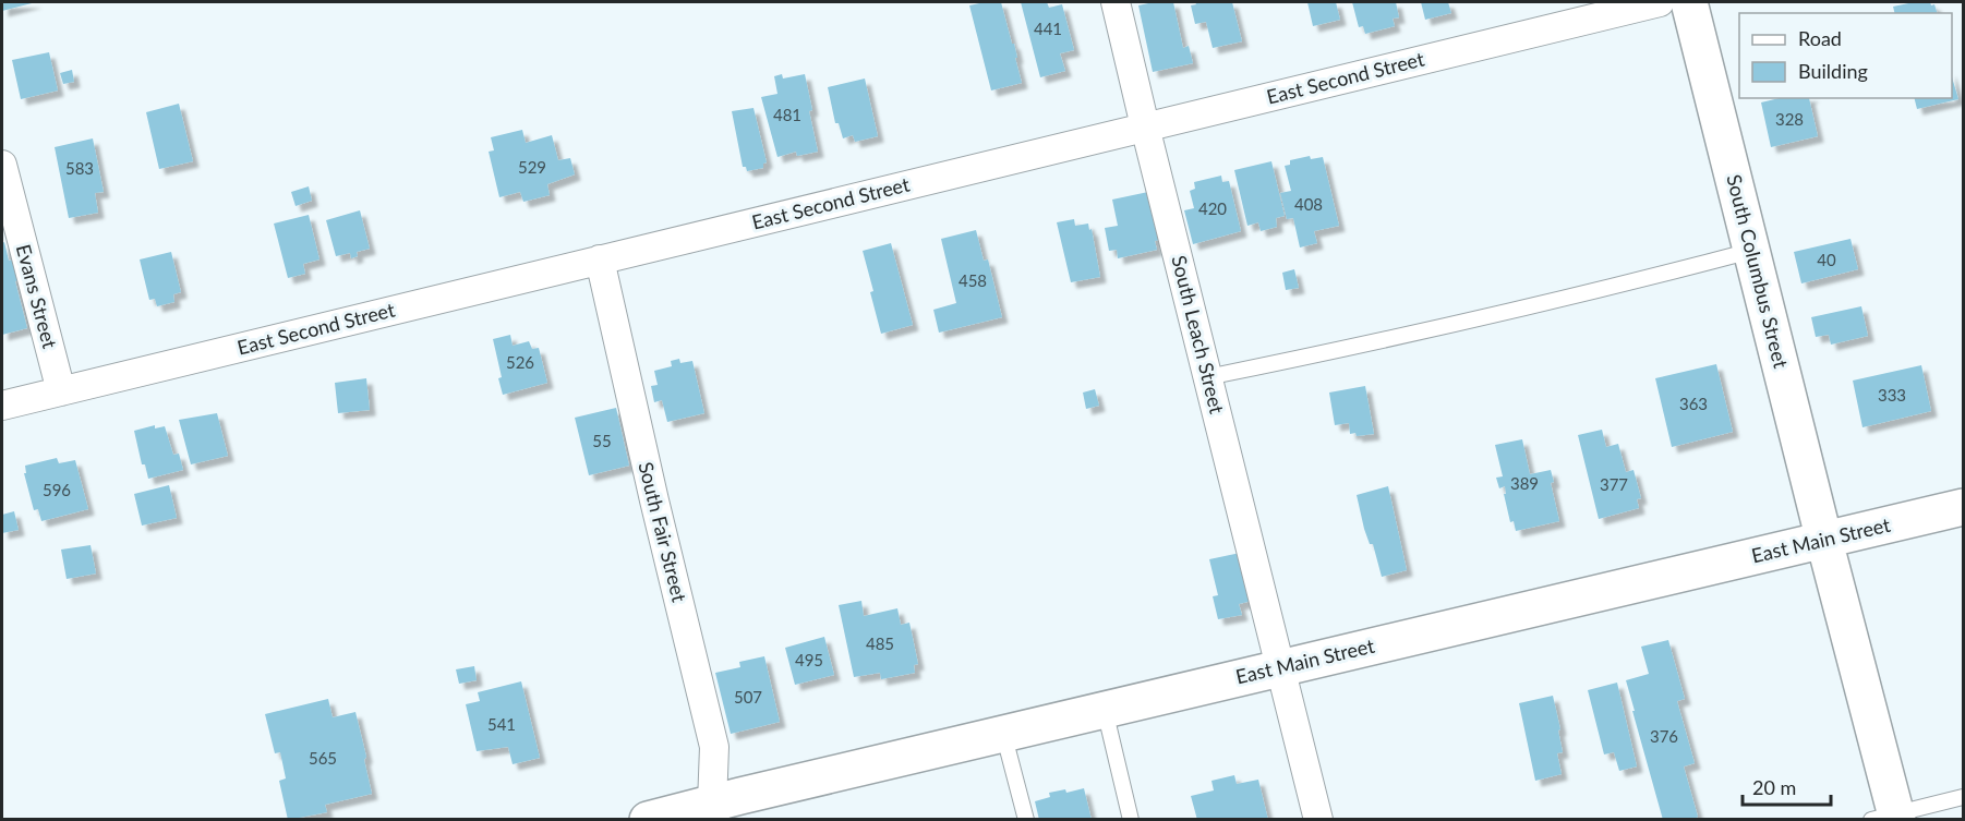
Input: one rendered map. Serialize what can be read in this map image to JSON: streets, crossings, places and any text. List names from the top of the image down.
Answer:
{
  "streets": {
    "main road": ["South Columbus Street", "East Main Street"],
    "street": [
      "East Second Street",
      "Evans Street",
      "South Leach Street",
      "South Fair Street"
    ]
  },
  "crossings": [
    ["East Second Street", "Evans Street"],
    ["East Second Street", "South Leach Street"],
    ["East Second Street", "South Fair Street"],
    ["South Columbus Street", "East Main Street"],
    ["South Leach Street", "East Main Street"],
    ["South Fair Street", "East Main Street"]
  ],
  "house_numbers": [
    "441",
    "481",
    "328",
    "529",
    "583",
    "408",
    "420",
    "40",
    "458",
    "526",
    "333",
    "363",
    "55",
    "389",
    "377",
    "596",
    "485",
    "495",
    "507",
    "541",
    "376",
    "565"
  ],
  "legend": ["Road", "Building"],
  "scale_bar": "20 m"
}
